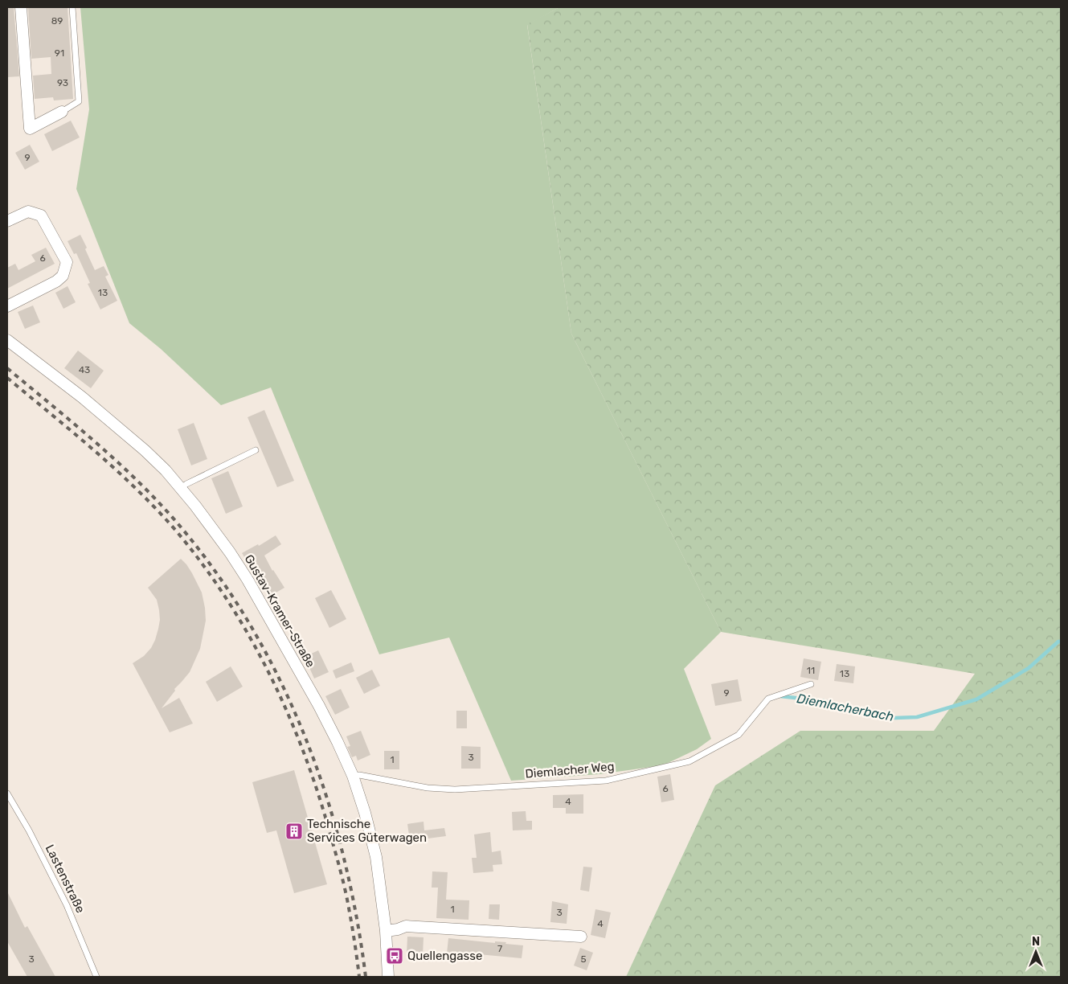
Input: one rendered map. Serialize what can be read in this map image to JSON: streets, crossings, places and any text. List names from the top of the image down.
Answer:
{
  "streets": {
    "street": ["Gustav-Kramer-Straße"],
    "lane": ["Diemlacher Weg", "Lastenstraße"]
  },
  "crossings": [
    ["Gustav-Kramer-Straße", "Diemlacher Weg"]
  ],
  "water": ["Diemlacherbach"],
  "places": {
    "building": ["Technische Services Güterwagen"],
    "bus stop": ["Quellengasse"]
  },
  "house_numbers": [
    "89",
    "91",
    "93",
    "9",
    "6",
    "13",
    "43",
    "11",
    "13",
    "9",
    "3",
    "1",
    "6",
    "4",
    "1",
    "3",
    "4",
    "7",
    "3",
    "5"
  ],
  "north": "top"
}
